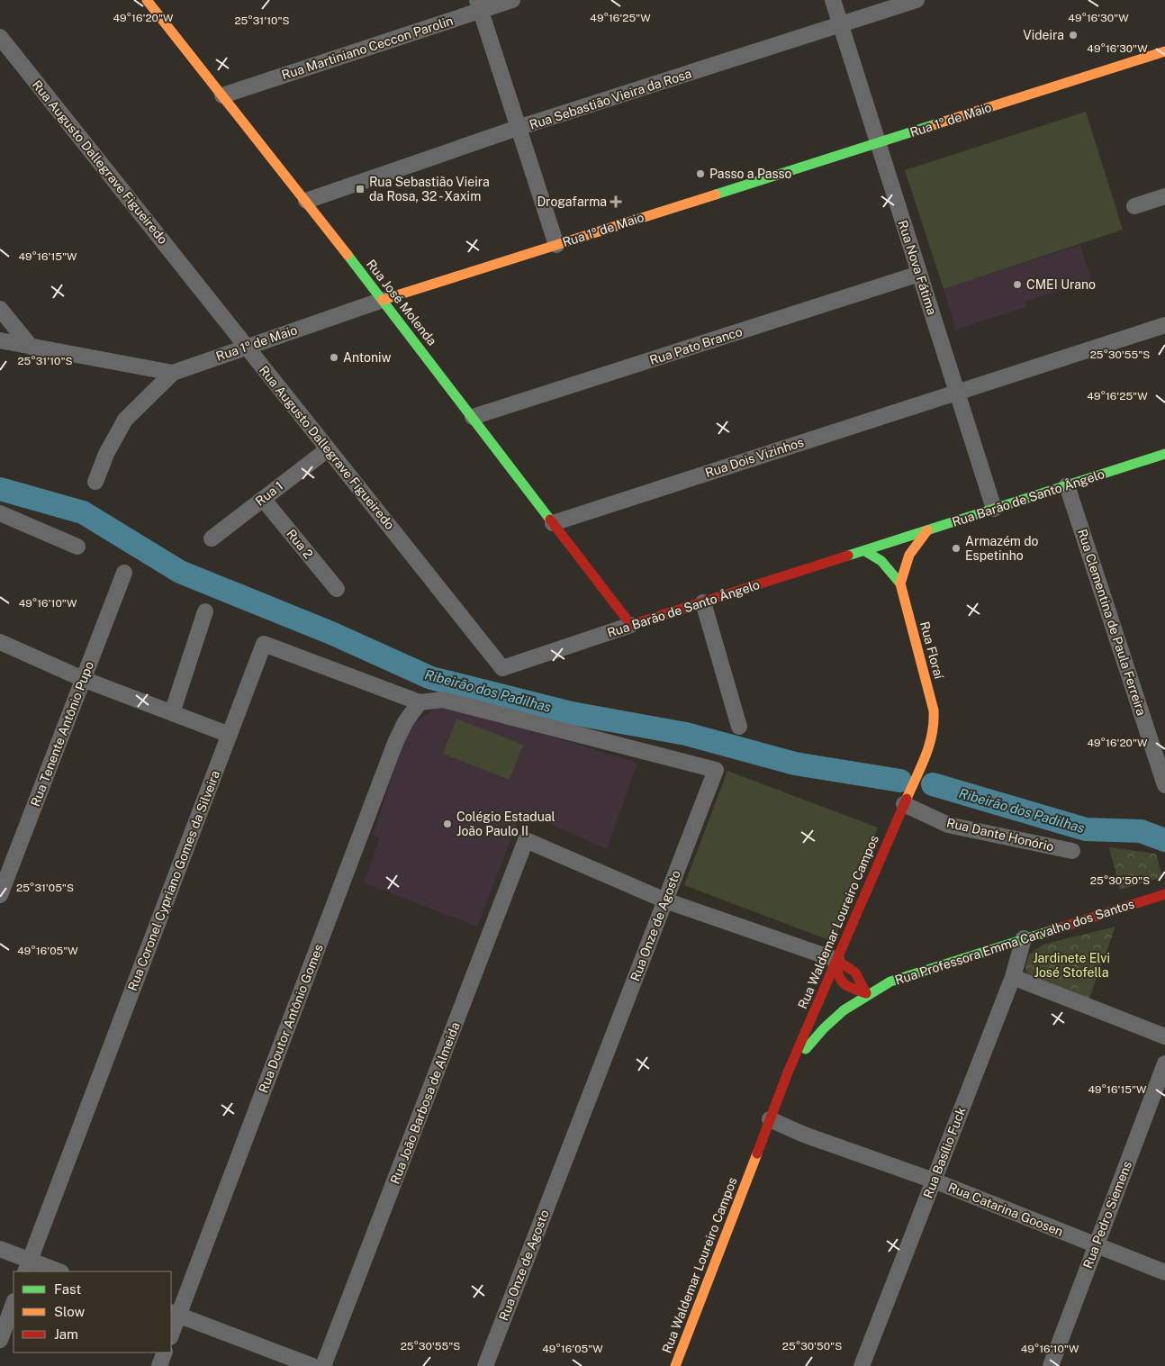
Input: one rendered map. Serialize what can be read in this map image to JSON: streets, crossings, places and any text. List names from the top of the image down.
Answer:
{
  "streets": {
    "street": [
      "Rua Martiniano Ceccon Parolin",
      "Rua Sebastião Vieira da Rosa",
      "Rua 1º de Maio",
      "Rua Augusto Dallegrave Figueiredo",
      "Rua Nova Fátima",
      "Rua José Molenda",
      "Rua Pato Branco",
      "Rua Dois Vizinhos",
      "Rua 1",
      "Rua Barão de Santo Ângelo",
      "Rua 2",
      "Rua Clementina de Paula Ferreira",
      "Rua Floraí",
      "Rua Tenente Antônio Pupo",
      "Rua Dante Honório",
      "Rua Coronel Cypriano Gomes da Silveira",
      "Rua Waldemar Loureiro Campos",
      "Rua Onze de Agosto",
      "Rua Professora Emma Carvalho dos Santos",
      "Rua Doutor Antônio Gomes",
      "Rua João Barbosa de Almeida",
      "Rua Basílio Fuck",
      "Rua Catarina Goosen",
      "Rua Pedro Siemens"
    ]
  },
  "crossings": [
    ["Rua Martiniano Ceccon Parolin", "Rua José Molenda"],
    ["Rua Sebastião Vieira da Rosa", "Rua Nova Fátima"],
    ["Rua Sebastião Vieira da Rosa", "Rua José Molenda"],
    ["Rua 1º de Maio", "Rua Augusto Dallegrave Figueiredo"],
    ["Rua 1º de Maio", "Rua Nova Fátima"],
    ["Rua 1º de Maio", "Rua José Molenda"],
    ["Rua Augusto Dallegrave Figueiredo", "Rua 1"],
    ["Rua Augusto Dallegrave Figueiredo", "Rua Barão de Santo Ângelo"],
    ["Rua Nova Fátima", "Rua Pato Branco"],
    ["Rua Nova Fátima", "Rua Dois Vizinhos"],
    ["Rua Nova Fátima", "Rua Barão de Santo Ângelo"],
    ["Rua José Molenda", "Rua Pato Branco"],
    ["Rua José Molenda", "Rua Dois Vizinhos"],
    ["Rua José Molenda", "Rua Barão de Santo Ângelo"],
    ["Rua 1", "Rua 2"],
    ["Rua Barão de Santo Ângelo", "Rua Clementina de Paula Ferreira"],
    ["Rua Barão de Santo Ângelo", "Rua Floraí"],
    ["Rua Floraí", "Rua Waldemar Loureiro Campos"],
    ["Rua Dante Honório", "Rua Waldemar Loureiro Campos"],
    ["Rua Coronel Cypriano Gomes da Silveira", "Rua Onze de Agosto"],
    ["Rua Coronel Cypriano Gomes da Silveira", "Rua Doutor Antônio Gomes"],
    ["Rua Waldemar Loureiro Campos", "Rua Professora Emma Carvalho dos Santos"],
    ["Rua Waldemar Loureiro Campos", "Rua Catarina Goosen"],
    ["Rua Onze de Agosto", "Rua Doutor Antônio Gomes"],
    ["Rua Onze de Agosto", "Rua João Barbosa de Almeida"],
    ["Rua Professora Emma Carvalho dos Santos", "Rua Basílio Fuck"],
    ["Rua Basílio Fuck", "Rua Catarina Goosen"],
    ["Rua Catarina Goosen", "Rua Pedro Siemens"]
  ],
  "water": ["Ribeirão dos Padilhas"],
  "parks": ["Jardinete Elvi José Stofella"],
  "places": {
    "other": [
      "Videira",
      "Passo a Passo",
      "CMEI Urano",
      "Antoniw",
      "Armazém do Espetinho",
      "Colégio Estadual João Paulo II"
    ],
    "transit": ["Rua Sebastião Vieira da Rosa, 32 - Xaxim"],
    "health": ["Drogafarma"]
  },
  "legend": ["Fast", "Slow", "Jam"],
  "coordinates": [
    "49°16'20\"W",
    "49°16'25\"W",
    "49°16'30\"W",
    "25°31'10\"S",
    "49°16'15\"W",
    "25°30'55\"S",
    "49°16'10\"W",
    "25°30'50\"S",
    "25°31'05\"S",
    "49°16'05\"W"
  ]
}
